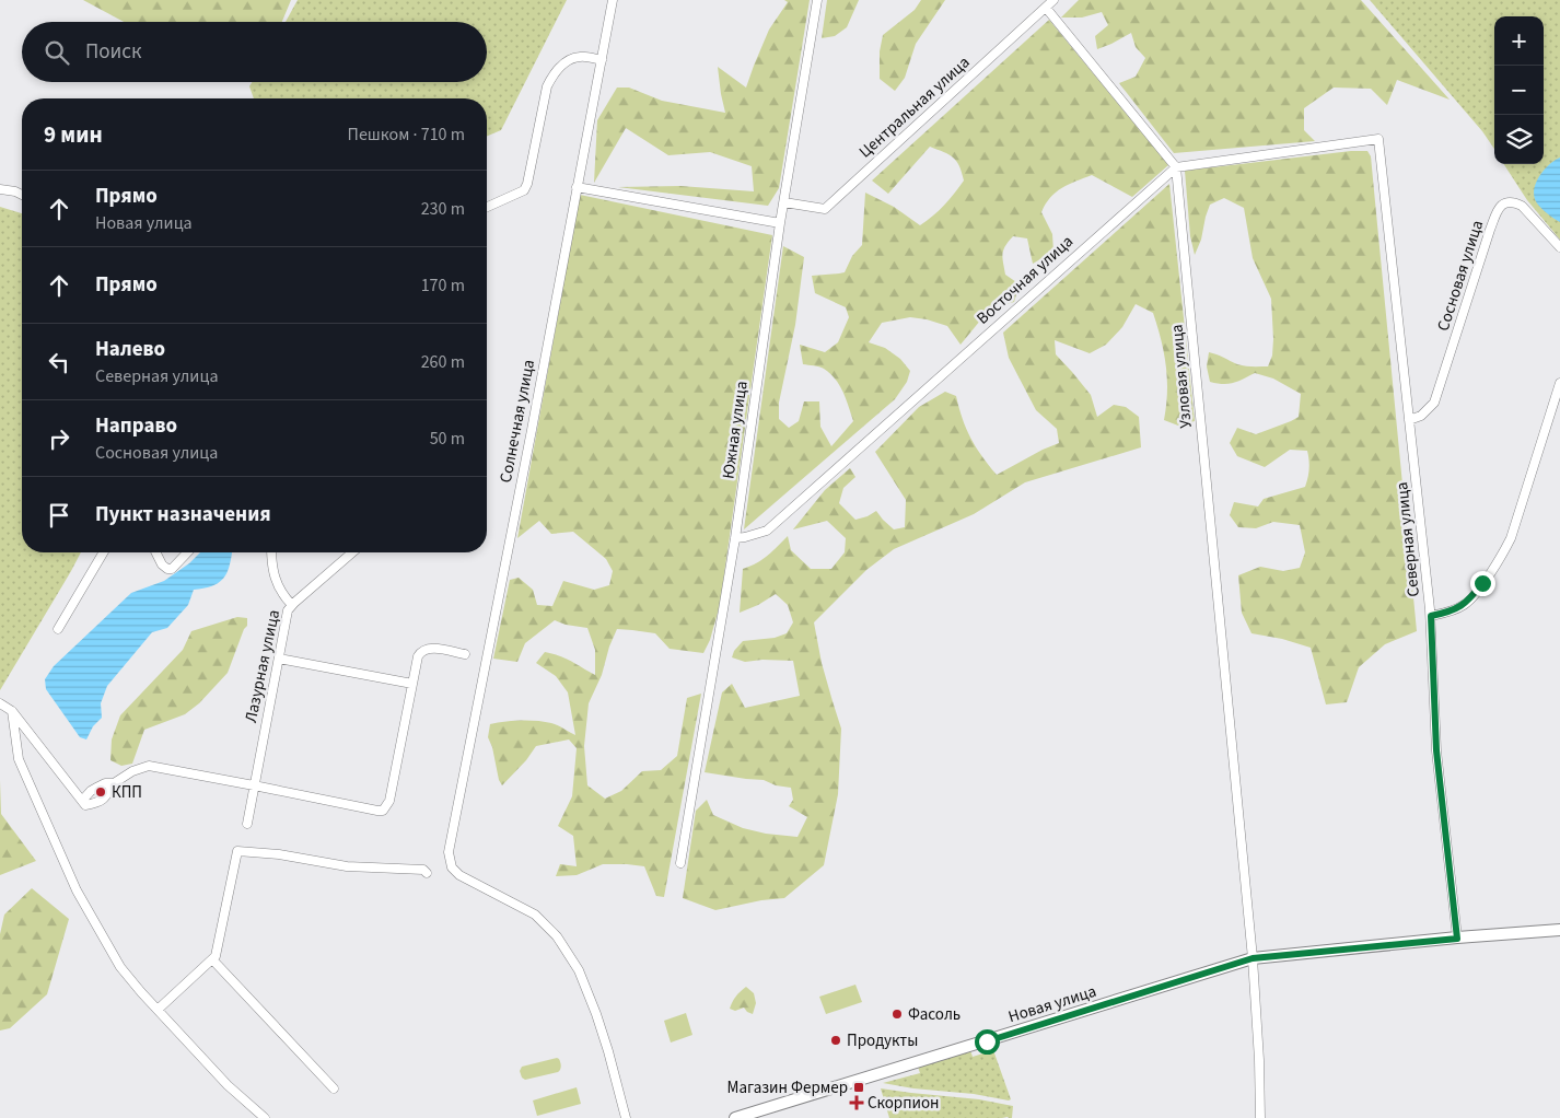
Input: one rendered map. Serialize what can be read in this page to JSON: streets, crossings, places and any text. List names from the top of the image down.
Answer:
{
  "streets": {
    "street": [
      "Центральная улица",
      "Сосновая улица",
      "Восточная улица",
      "Узловая улица",
      "Солнечная улица",
      "Южная улица",
      "Северная улица",
      "Лазурная улица",
      "Новая улица"
    ]
  },
  "crossings": [
    ["Центральная улица", "Южная улица"],
    ["Сосновая улица", "Северная улица"],
    ["Восточная улица", "Узловая улица"],
    ["Восточная улица", "Южная улица"],
    ["Восточная улица", "Северная улица"],
    ["Узловая улица", "Северная улица"],
    ["Узловая улица", "Новая улица"],
    ["Северная улица", "Новая улица"]
  ],
  "places": {
    "other": ["КПП", "Фасоль", "Продукты"],
    "transit": ["Магазин Фермер"],
    "health": ["Скорпион"]
  },
  "page": {
    "map_buttons": ["+", "−"],
    "search": "Поиск",
    "heading": ["9 мин", "Пешком · 710 m"],
    "list": [
      ["Прямо", "Новая улица", "230 m"],
      ["Прямо", "170 m"],
      ["Налево", "Северная улица", "260 m"],
      ["Направо", "Сосновая улица", "50 m"],
      "Пункт назначения"
    ]
  }
}
